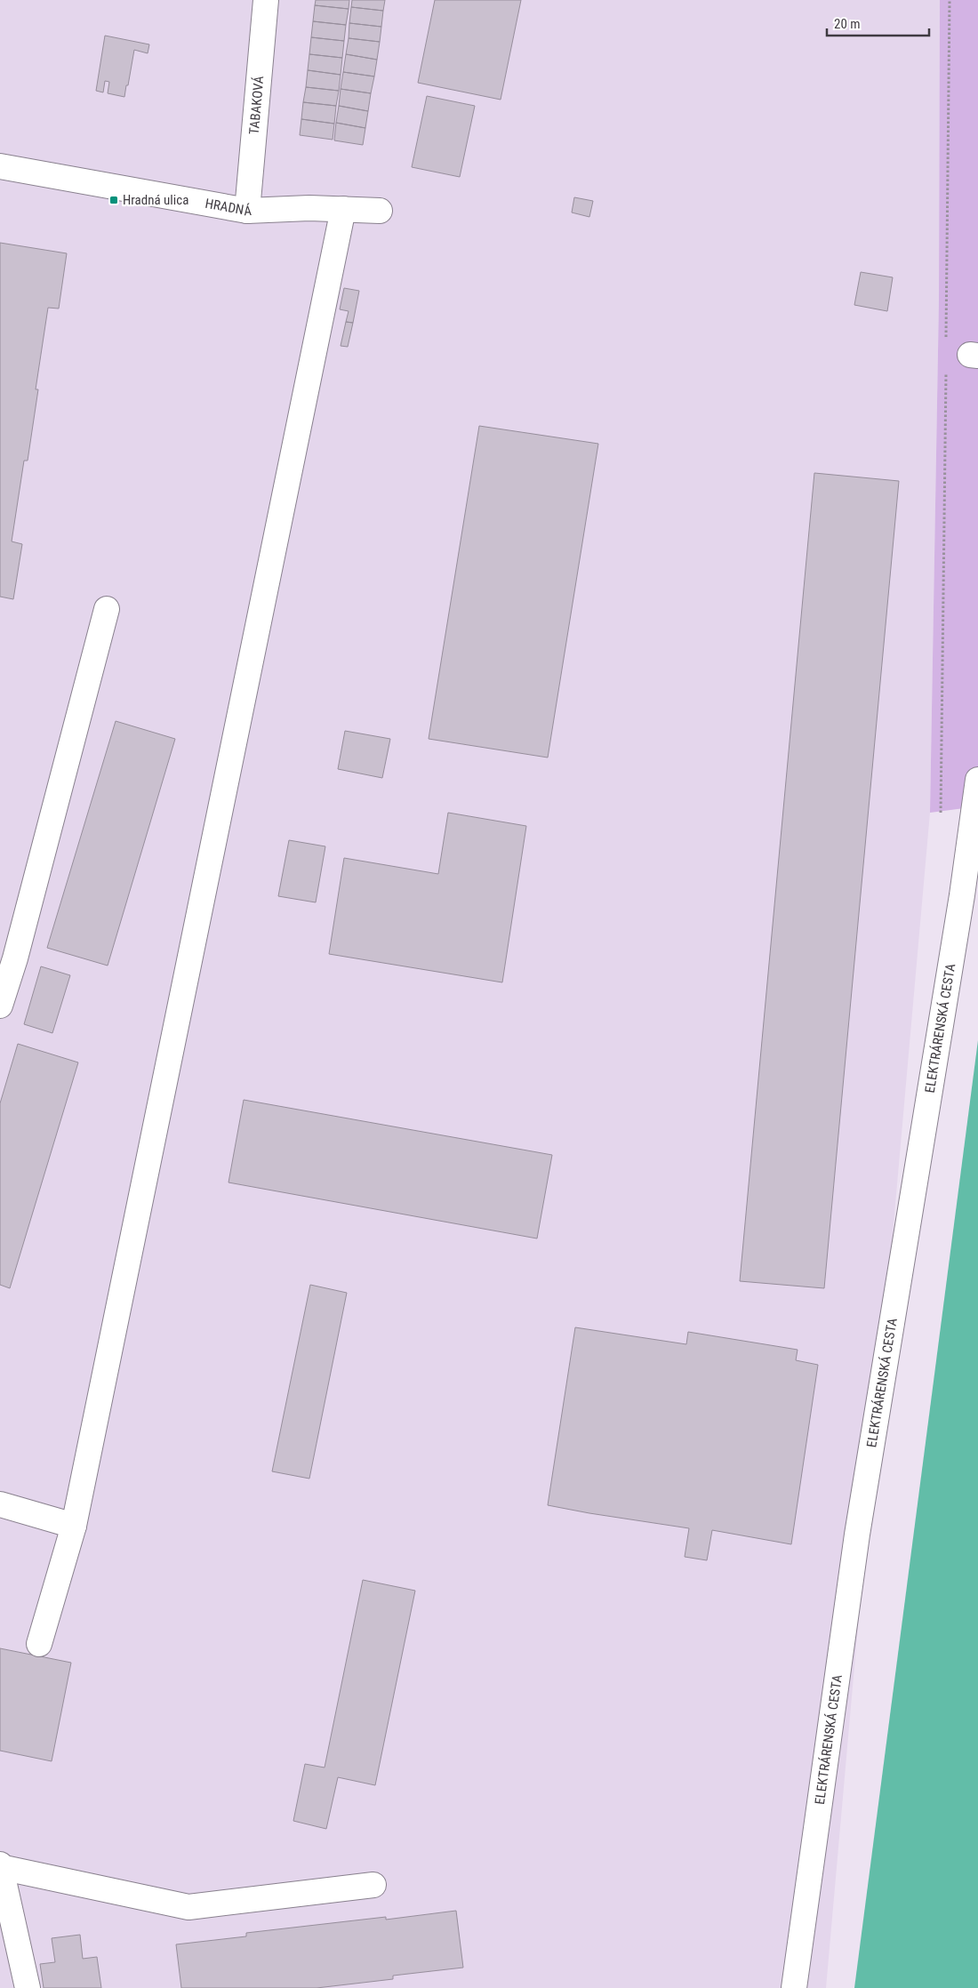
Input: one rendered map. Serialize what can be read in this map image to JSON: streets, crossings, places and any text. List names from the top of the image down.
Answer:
{
  "streets": {
    "street": ["TABAKOVÁ", "HRADNÁ", "ELEKTRÁRENSKÁ CESTA"]
  },
  "crossings": [
    ["TABAKOVÁ", "HRADNÁ"]
  ],
  "places": {
    "transit": ["Hradná ulica"]
  },
  "scale_bar": "20 m"
}
